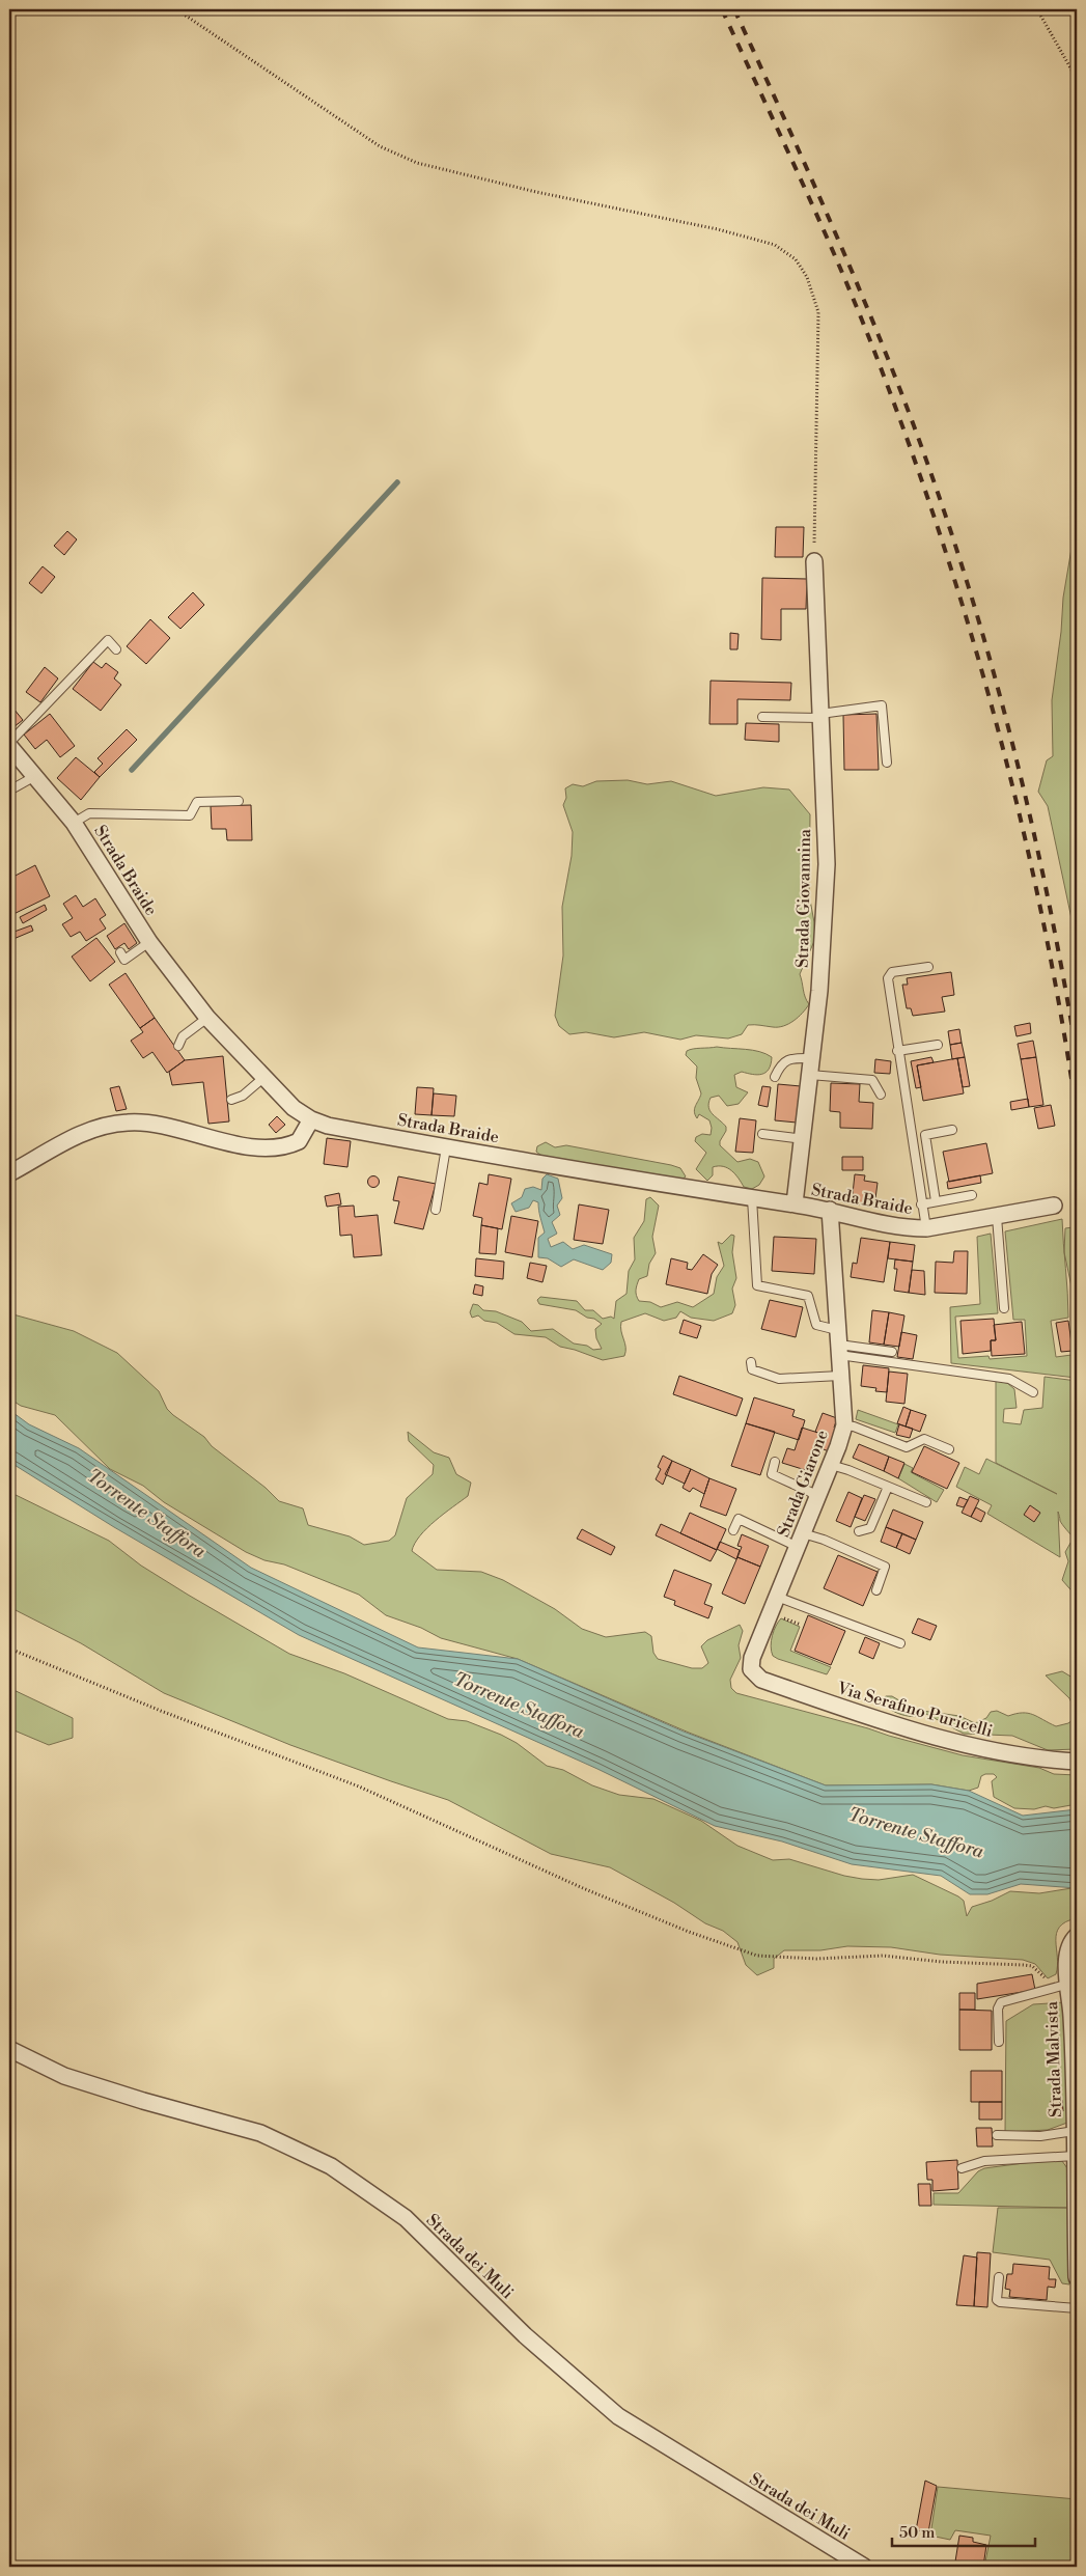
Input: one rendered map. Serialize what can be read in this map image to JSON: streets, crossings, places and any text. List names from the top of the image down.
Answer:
{
  "streets": {
    "street": [
      "Strada Braide",
      "Strada Giovannina",
      "Strada Giarone",
      "Via Serafino Puricelli",
      "Strada Malvista",
      "Strada dei Muli"
    ]
  },
  "crossings": [
    ["Strada Braide", "Strada Giovannina"],
    ["Strada Braide", "Strada Giarone"],
    ["Strada Giarone", "Via Serafino Puricelli"]
  ],
  "water": ["Torrente Staffora"],
  "scale_bar": "50 m"
}
